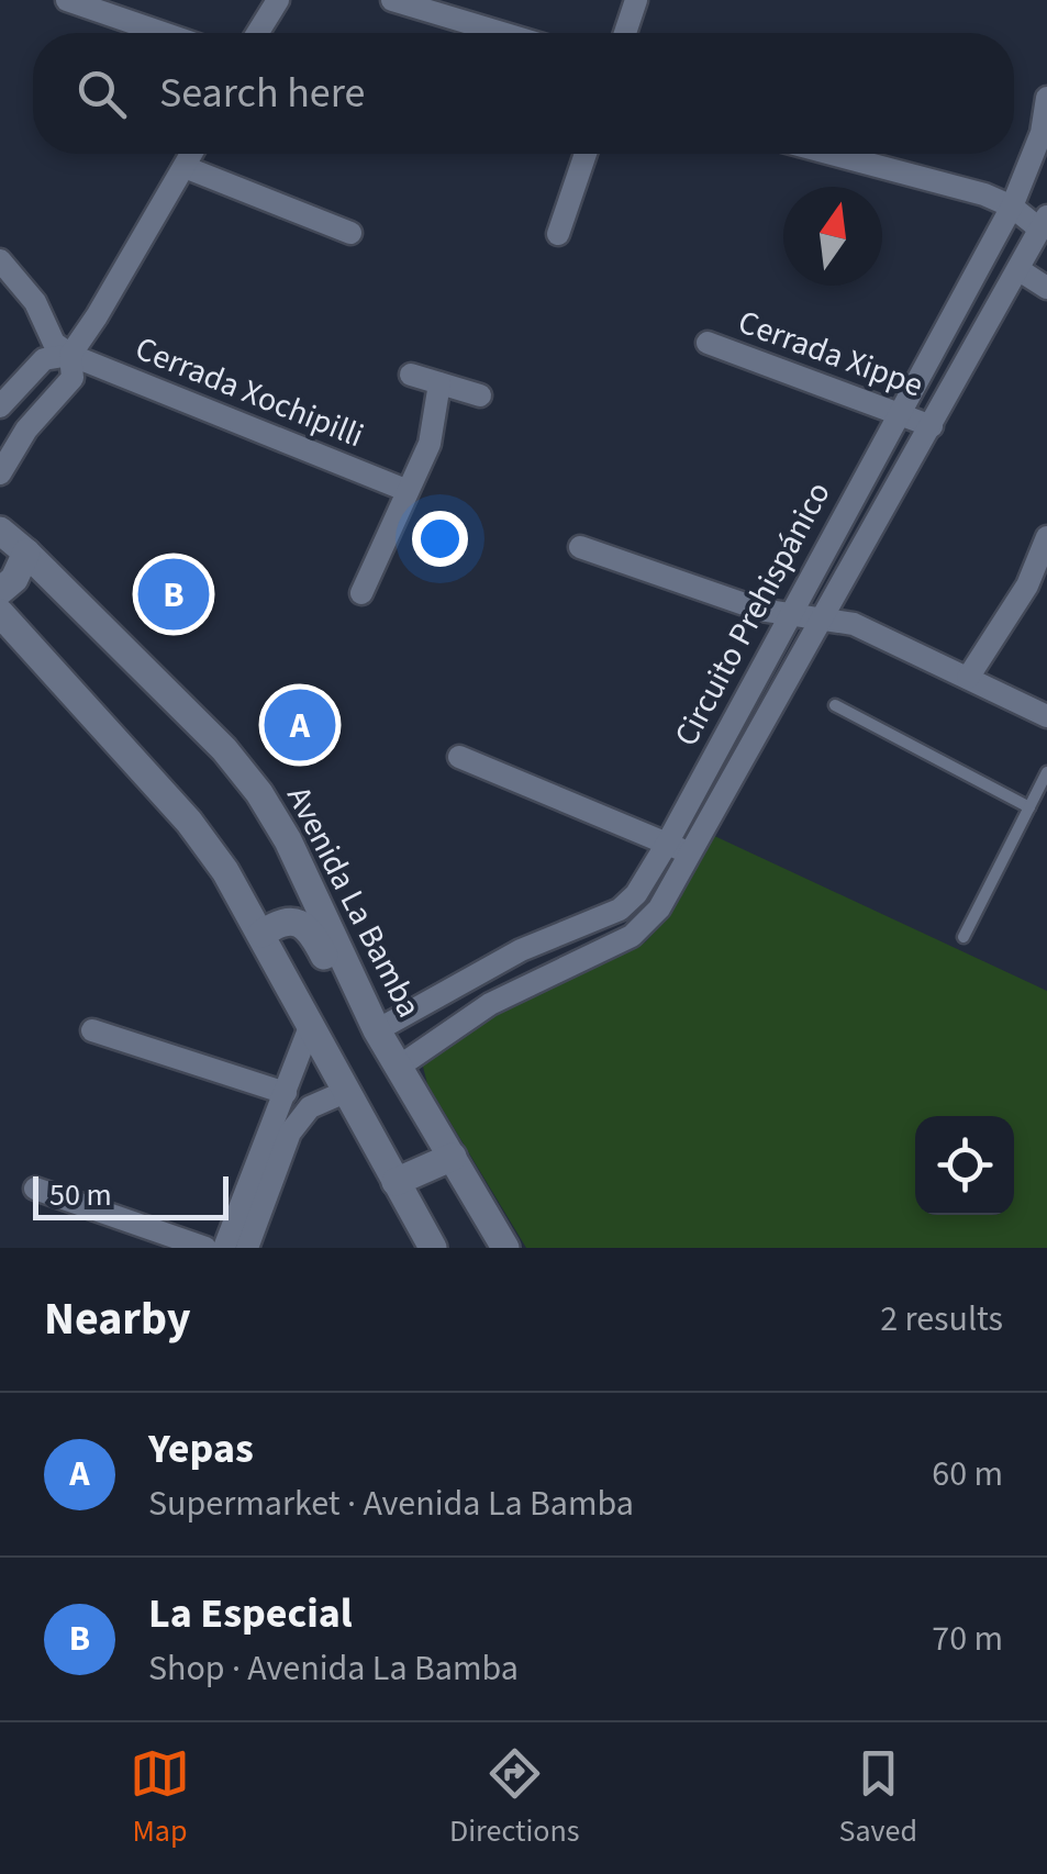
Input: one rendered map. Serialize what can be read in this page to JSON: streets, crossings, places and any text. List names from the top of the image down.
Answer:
{
  "streets": {
    "street": [
      "Cerrada Xippe",
      "Cerrada Xochipilli",
      "Circuito Prehispánico",
      "Avenida La Bamba"
    ]
  },
  "crossings": [
    ["Cerrada Xippe", "Circuito Prehispánico"],
    ["Circuito Prehispánico", "Avenida La Bamba"]
  ],
  "scale_bar": "50 m",
  "north": "top",
  "page": {
    "search": "Search here",
    "pins": ["B", "A"],
    "scale": "50 m",
    "heading": ["Nearby", "2 results"],
    "list": [
      {
        "mark": "A",
        "name": "Yepas",
        "note": "Supermarket · Avenida La Bamba",
        "value": "60 m"
      },
      {
        "mark": "B",
        "name": "La Especial",
        "note": "Shop · Avenida La Bamba",
        "value": "70 m"
      }
    ],
    "nav": ["Map", "Directions", "Saved"]
  }
}
